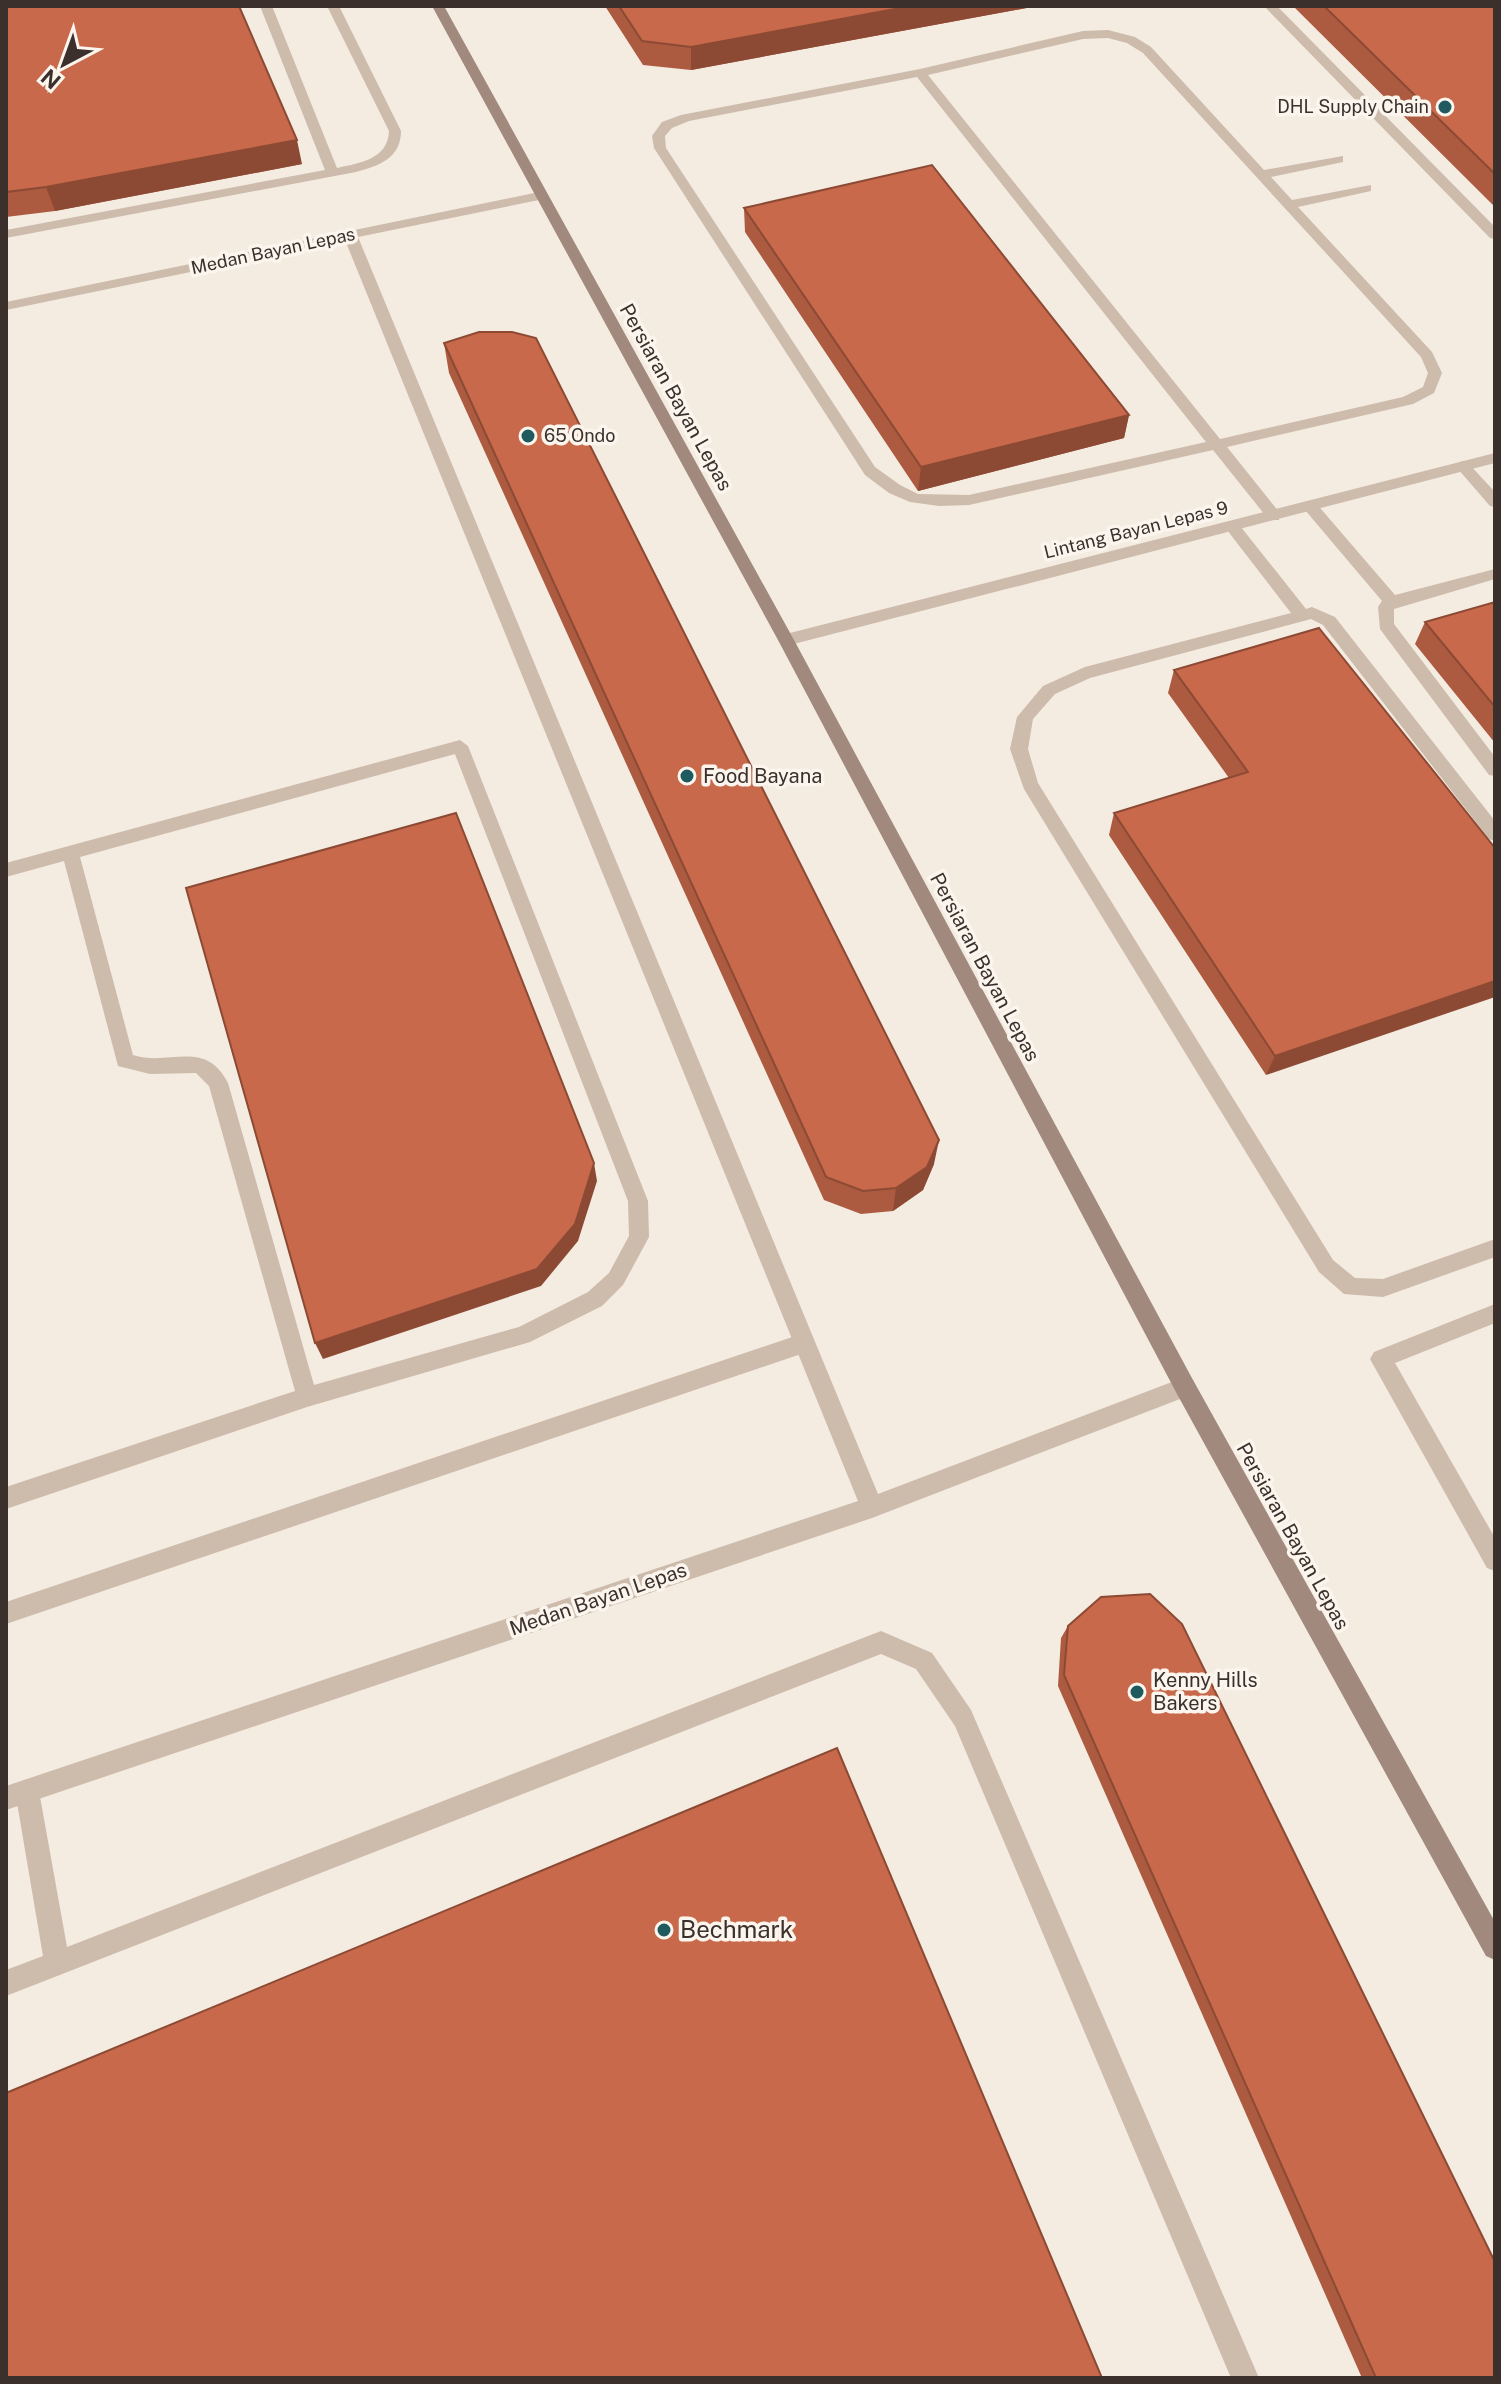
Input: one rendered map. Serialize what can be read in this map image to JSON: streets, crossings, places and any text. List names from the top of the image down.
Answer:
{
  "streets": {
    "street": ["Medan Bayan Lepas", "Persiaran Bayan Lepas", "Lintang Bayan Lepas 9"]
  },
  "crossings": [
    ["Medan Bayan Lepas", "Persiaran Bayan Lepas"],
    ["Persiaran Bayan Lepas", "Lintang Bayan Lepas 9"]
  ],
  "places": [
    "DHL Supply Chain",
    "65 Ondo",
    "Food Bayana",
    "Kenny Hills Bakers",
    "Bechmark"
  ],
  "north": "bottom left"
}
